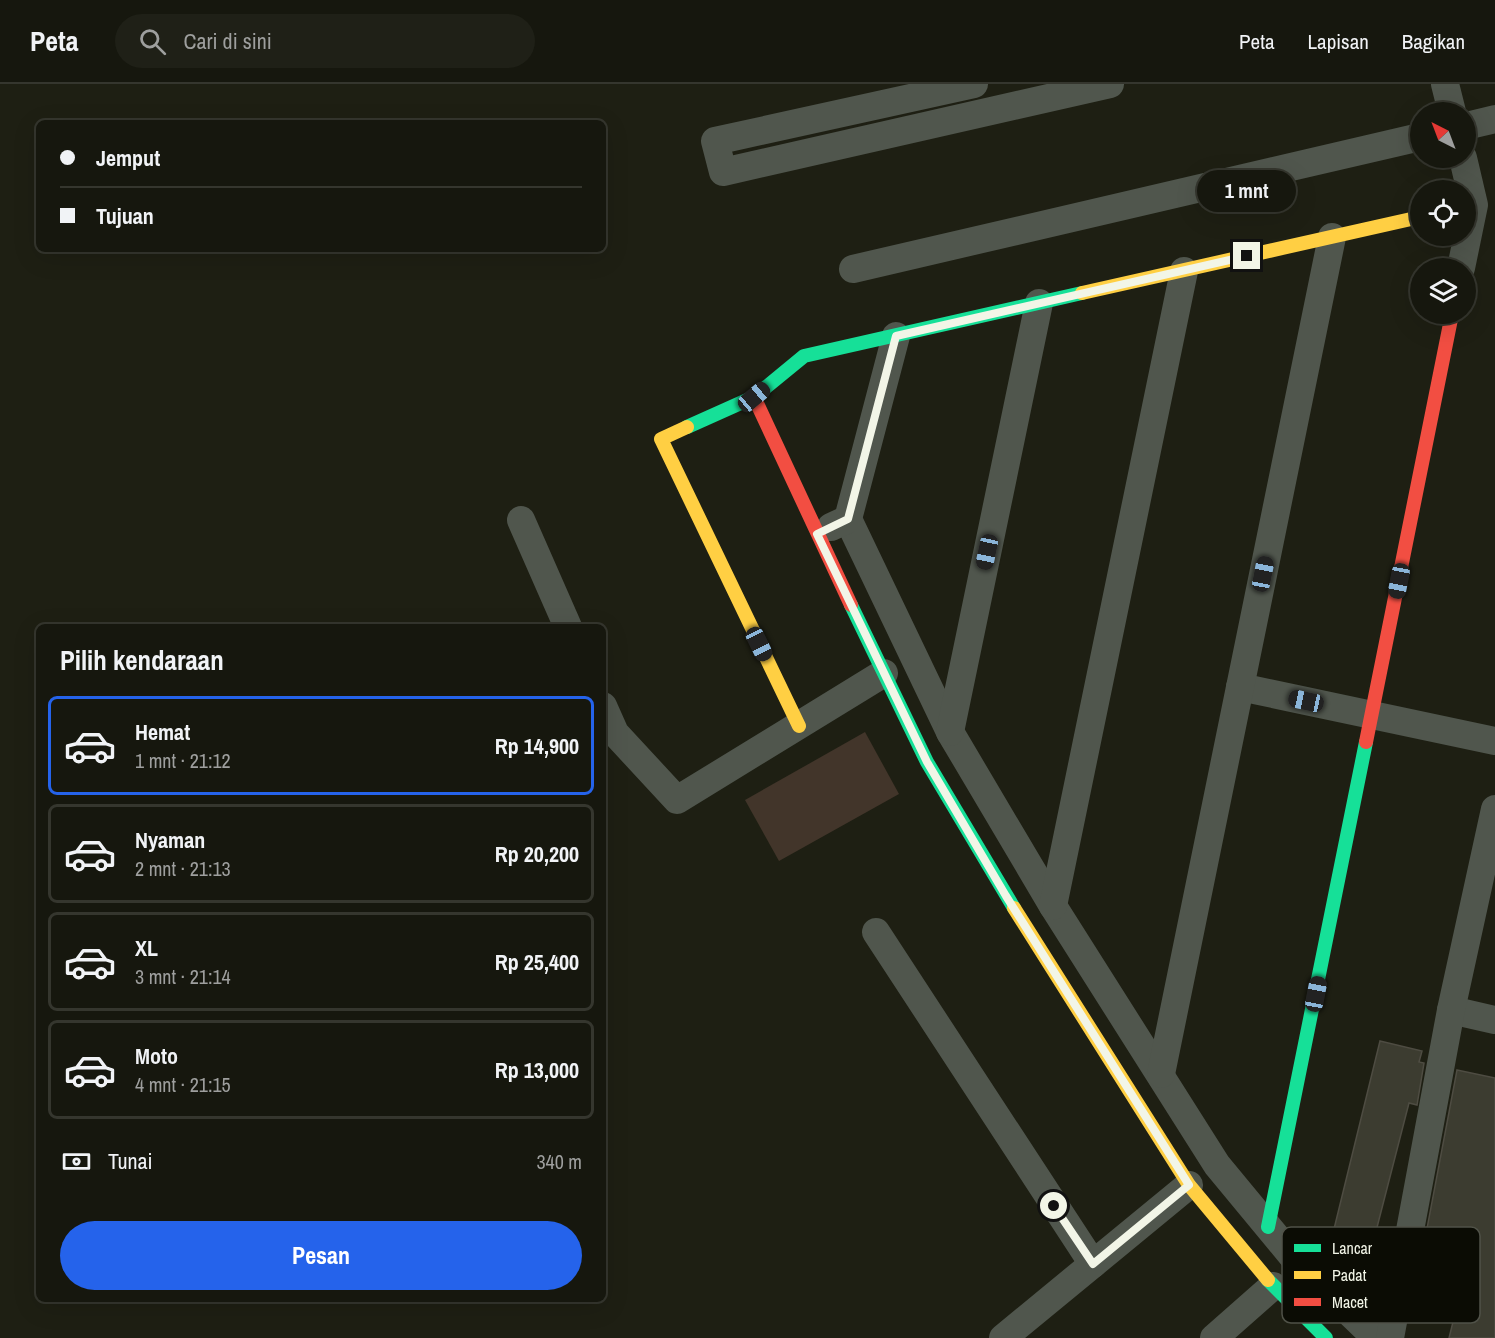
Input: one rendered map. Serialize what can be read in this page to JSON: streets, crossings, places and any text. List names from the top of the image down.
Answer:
{
  "legend": ["Lancar", "Padat", "Macet"],
  "north": "top left",
  "page": {
    "header": "Peta",
    "search": "Cari di sini",
    "nav": ["Peta", "Lapisan", "Bagikan"],
    "banner": ["Jemput", "Tujuan"],
    "bubble": "1 mnt",
    "heading": "Pilih kendaraan",
    "list": [
      {
        "name": "Hemat",
        "note": "1 mnt · 21:12",
        "value": "Rp 14,900"
      },
      {
        "name": "Nyaman",
        "note": "2 mnt · 21:13",
        "value": "Rp 20,200"
      },
      {
        "name": "XL",
        "note": "3 mnt · 21:14",
        "value": "Rp 25,400"
      },
      {
        "name": "Moto",
        "note": "4 mnt · 21:15",
        "value": "Rp 13,000"
      }
    ],
    "pay": ["Tunai", "340 m"],
    "buttons": "Pesan"
  }
}
